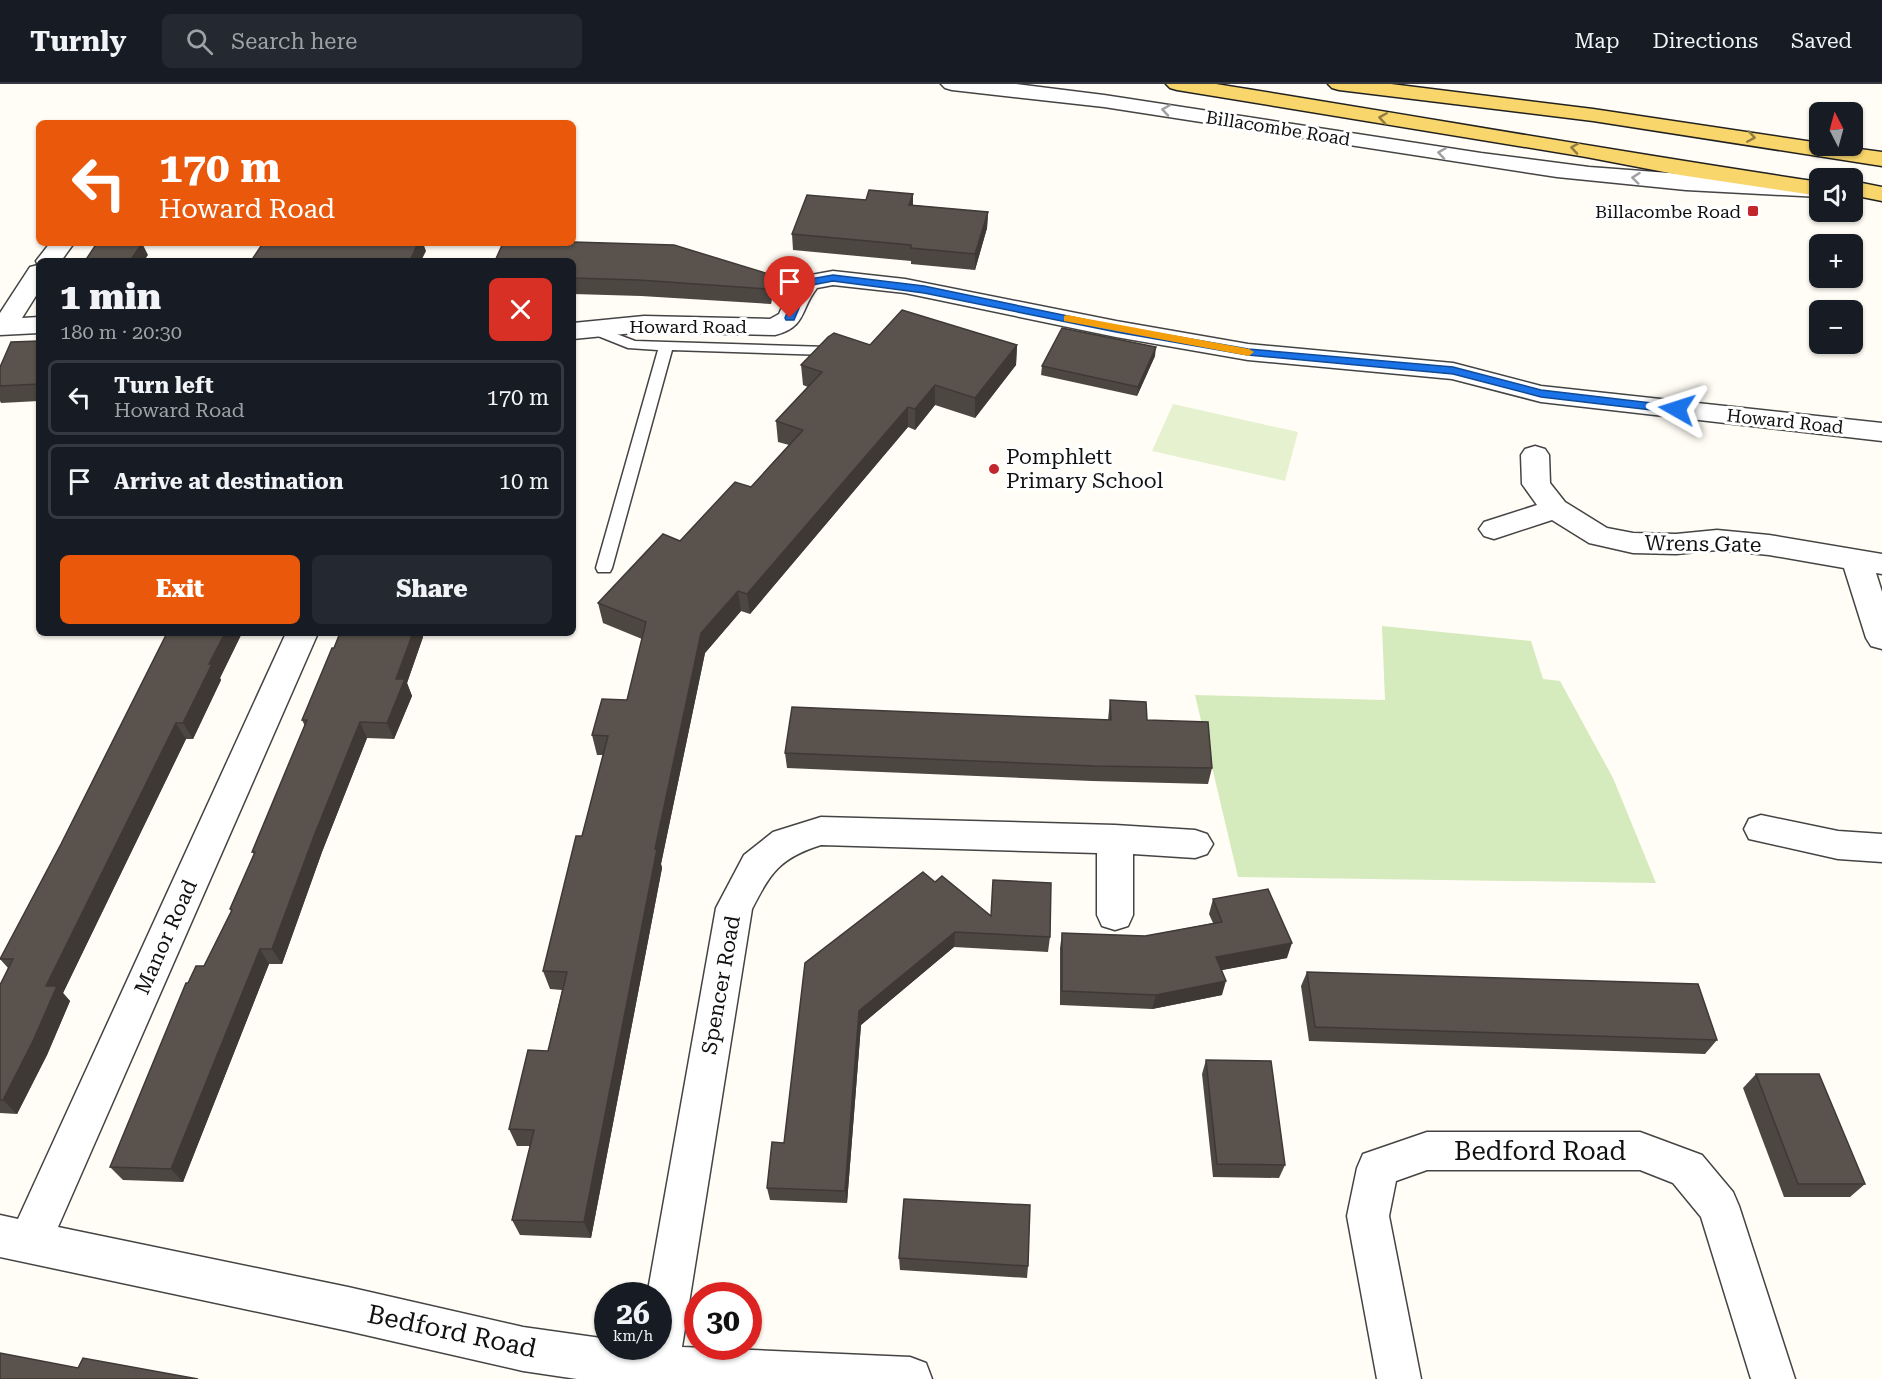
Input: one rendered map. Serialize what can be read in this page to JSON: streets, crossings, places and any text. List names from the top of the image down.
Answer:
{
  "streets": {
    "main road": ["Billacombe Road"],
    "street": [
      "Howard Road",
      "Wrens Gate",
      "Manor Road",
      "Spencer Road",
      "Bedford Road"
    ]
  },
  "crossings": [
    ["Manor Road", "Bedford Road"],
    ["Spencer Road", "Bedford Road"]
  ],
  "one_way": ["Billacombe Road"],
  "places": {
    "transit": ["Billacombe Road"],
    "other": ["Pomphlett Primary School"]
  },
  "north": "top",
  "page": {
    "header": "Turnly",
    "search": "Search here",
    "nav": ["Map", "Directions", "Saved"],
    "map_buttons": ["+", "−"],
    "turn": ["170 m", "Howard Road"],
    "heading": ["1 min", "180 m · 20:30"],
    "list": [
      {
        "name": "Turn left",
        "note": "Howard Road",
        "value": "170 m"
      },
      {
        "name": "Arrive at destination",
        "value": "10 m"
      }
    ],
    "buttons": ["Exit", "Share"],
    "speed": "26 km/h",
    "limit": "30"
  }
}
